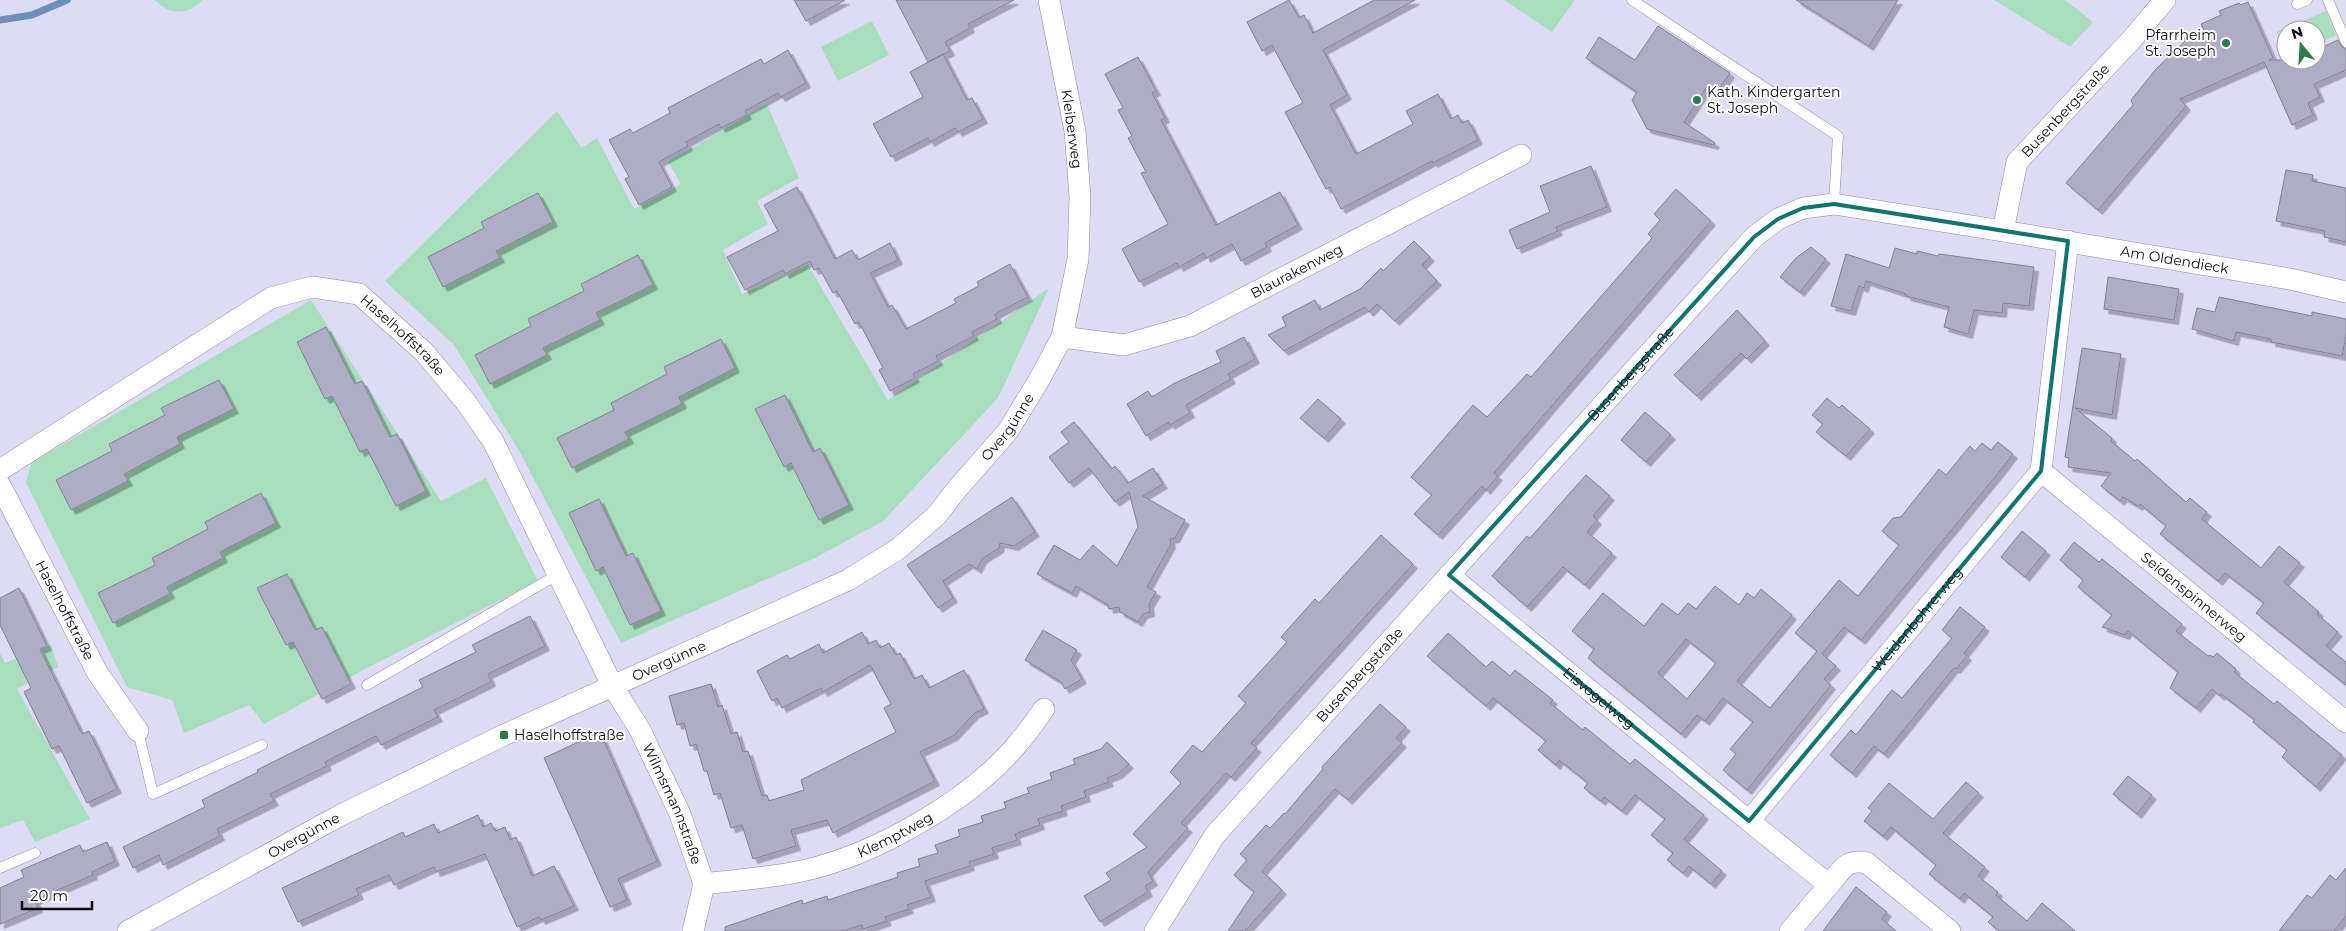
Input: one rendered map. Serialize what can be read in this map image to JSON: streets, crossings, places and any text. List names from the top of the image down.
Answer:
{
  "streets": {
    "street": [
      "Busenbergstraße",
      "Kleiberweg",
      "Am Oldendieck",
      "Blaurakenweg",
      "Haselhoffstraße",
      "Overgünne",
      "Seidenspinnerweg",
      "Weidenbohrerweg",
      "Eisvogelweg",
      "Wilmsmannstraße",
      "Klemptweg"
    ]
  },
  "crossings": [
    ["Busenbergstraße", "Am Oldendieck"],
    ["Busenbergstraße", "Eisvogelweg"],
    ["Kleiberweg", "Overgünne"],
    ["Blaurakenweg", "Overgünne"],
    ["Haselhoffstraße", "Overgünne"],
    ["Haselhoffstraße", "Wilmsmannstraße"],
    ["Overgünne", "Wilmsmannstraße"],
    ["Seidenspinnerweg", "Weidenbohrerweg"],
    ["Weidenbohrerweg", "Eisvogelweg"],
    ["Wilmsmannstraße", "Klemptweg"]
  ],
  "places": {
    "other": ["Pfarrheim St. Joseph", "Kath. Kindergarten St. Joseph"],
    "transit": ["Haselhoffstraße"]
  },
  "scale_bar": "20 m",
  "north": "top"
}
